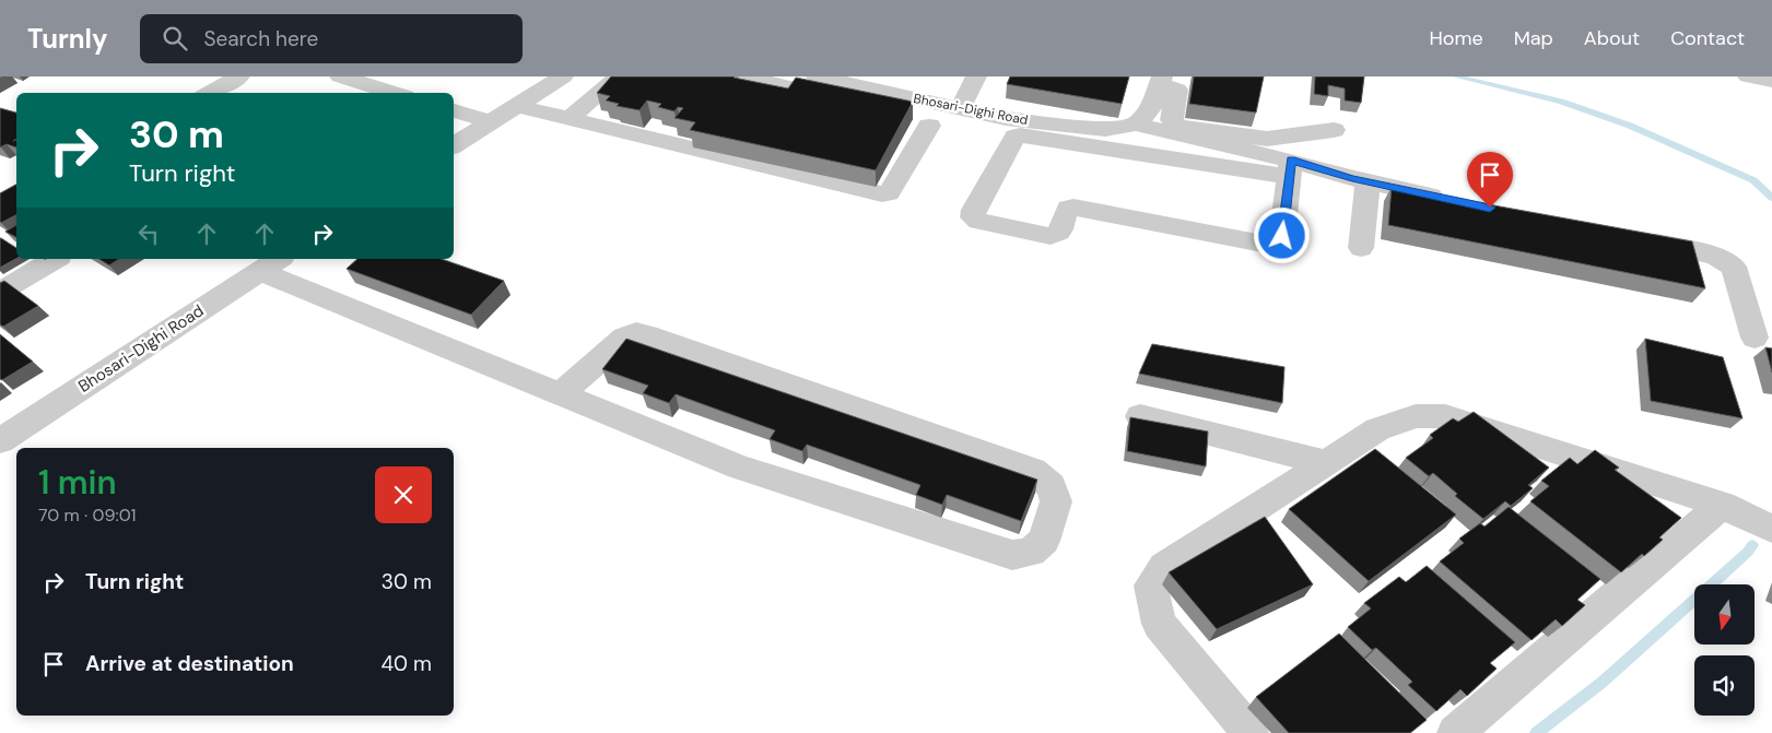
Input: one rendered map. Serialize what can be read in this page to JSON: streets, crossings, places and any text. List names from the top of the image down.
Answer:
{
  "streets": {
    "street": ["Bhosari-Dighi Road"]
  },
  "north": "bottom",
  "page": {
    "header": "Turnly",
    "search": "Search here",
    "nav": [
      "Home",
      "Map",
      "About",
      "Contact"
    ],
    "turn": ["30 m", "Turn right"],
    "heading": ["1 min", "70 m · 09:01"],
    "list": [
      {
        "name": "Turn right",
        "value": "30 m"
      },
      {
        "name": "Arrive at destination",
        "value": "40 m"
      }
    ]
  }
}
